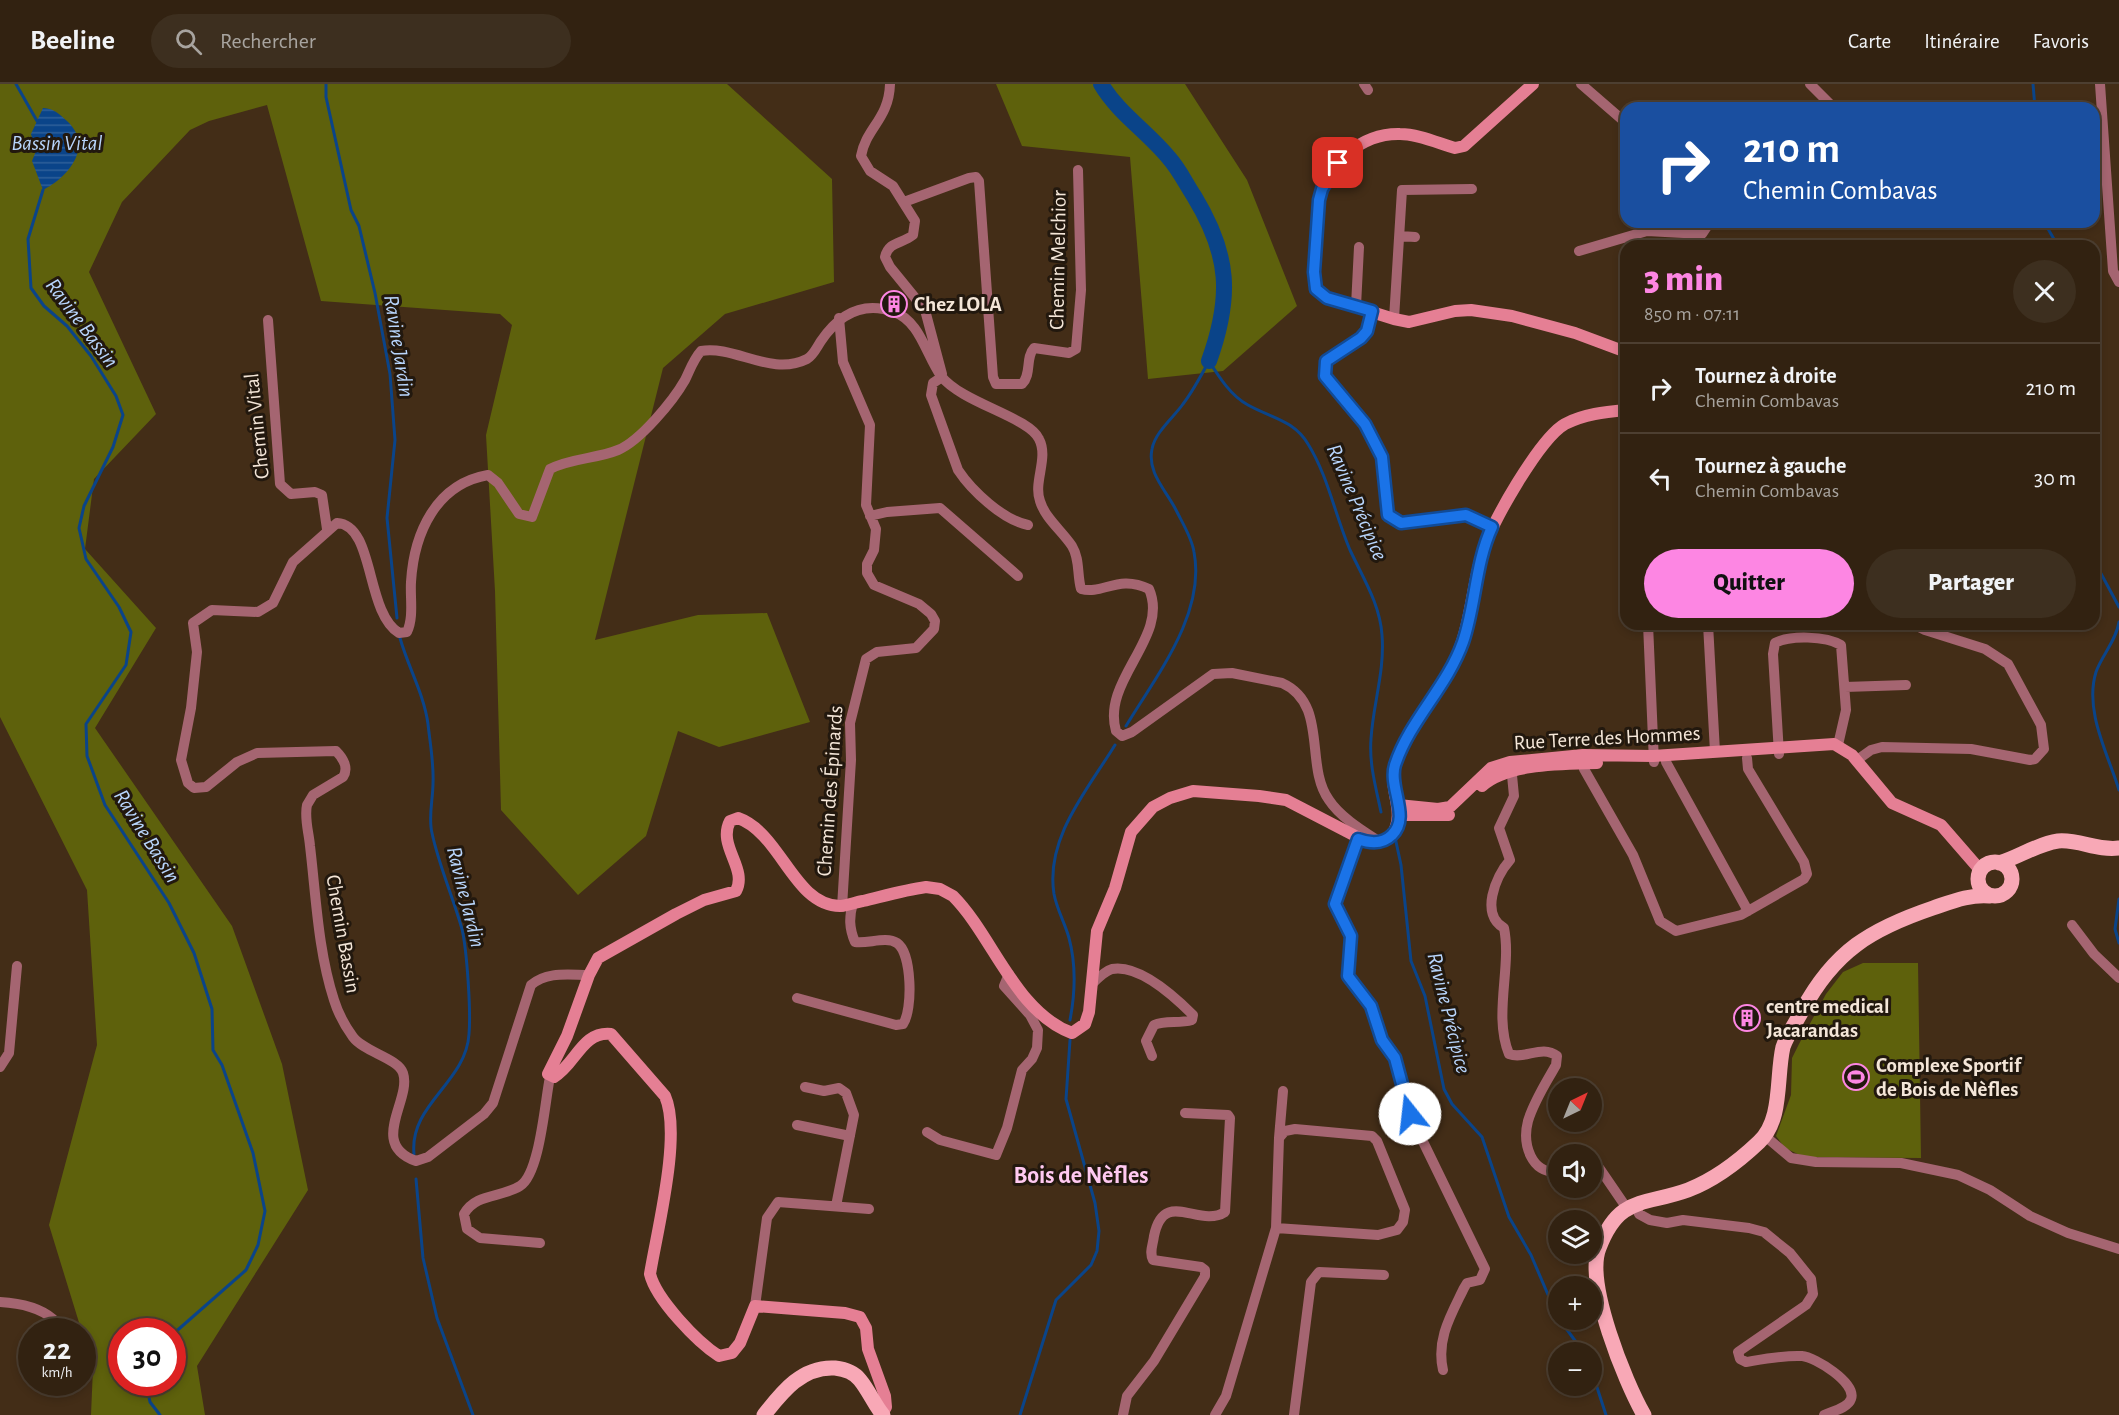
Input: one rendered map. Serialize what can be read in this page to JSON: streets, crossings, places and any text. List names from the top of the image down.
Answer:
{
  "streets": {
    "street": [
      "Chemin Melchior",
      "Chemin Vital",
      "Rue Terre des Hommes",
      "Chemin des Épinards",
      "Chemin Bassin"
    ]
  },
  "crossings": [
    ["Chemin Vital", "Chemin Bassin"]
  ],
  "districts": ["Bois de Nèfles"],
  "water": [
    "Bassin Vital",
    "Ravine Bassin",
    "Ravine Jardin",
    "Ravine Précipice"
  ],
  "places": {
    "building": ["Chez LOLA", "centre medical Jacarandas"],
    "sports": ["Complexe Sportif de Bois de Nèfles"]
  },
  "north": "top right",
  "page": {
    "header": "Beeline",
    "search": "Rechercher",
    "nav": ["Carte", "Itinéraire", "Favoris"],
    "turn": ["210 m", "Chemin Combavas"],
    "heading": ["3 min", "850 m · 07:11"],
    "list": [
      {
        "name": "Tournez à droite",
        "note": "Chemin Combavas",
        "value": "210 m"
      },
      {
        "name": "Tournez à gauche",
        "note": "Chemin Combavas",
        "value": "30 m"
      }
    ],
    "buttons": ["Quitter", "Partager"],
    "map_buttons": ["+", "−"],
    "speed": "22 km/h",
    "limit": "30"
  }
}
